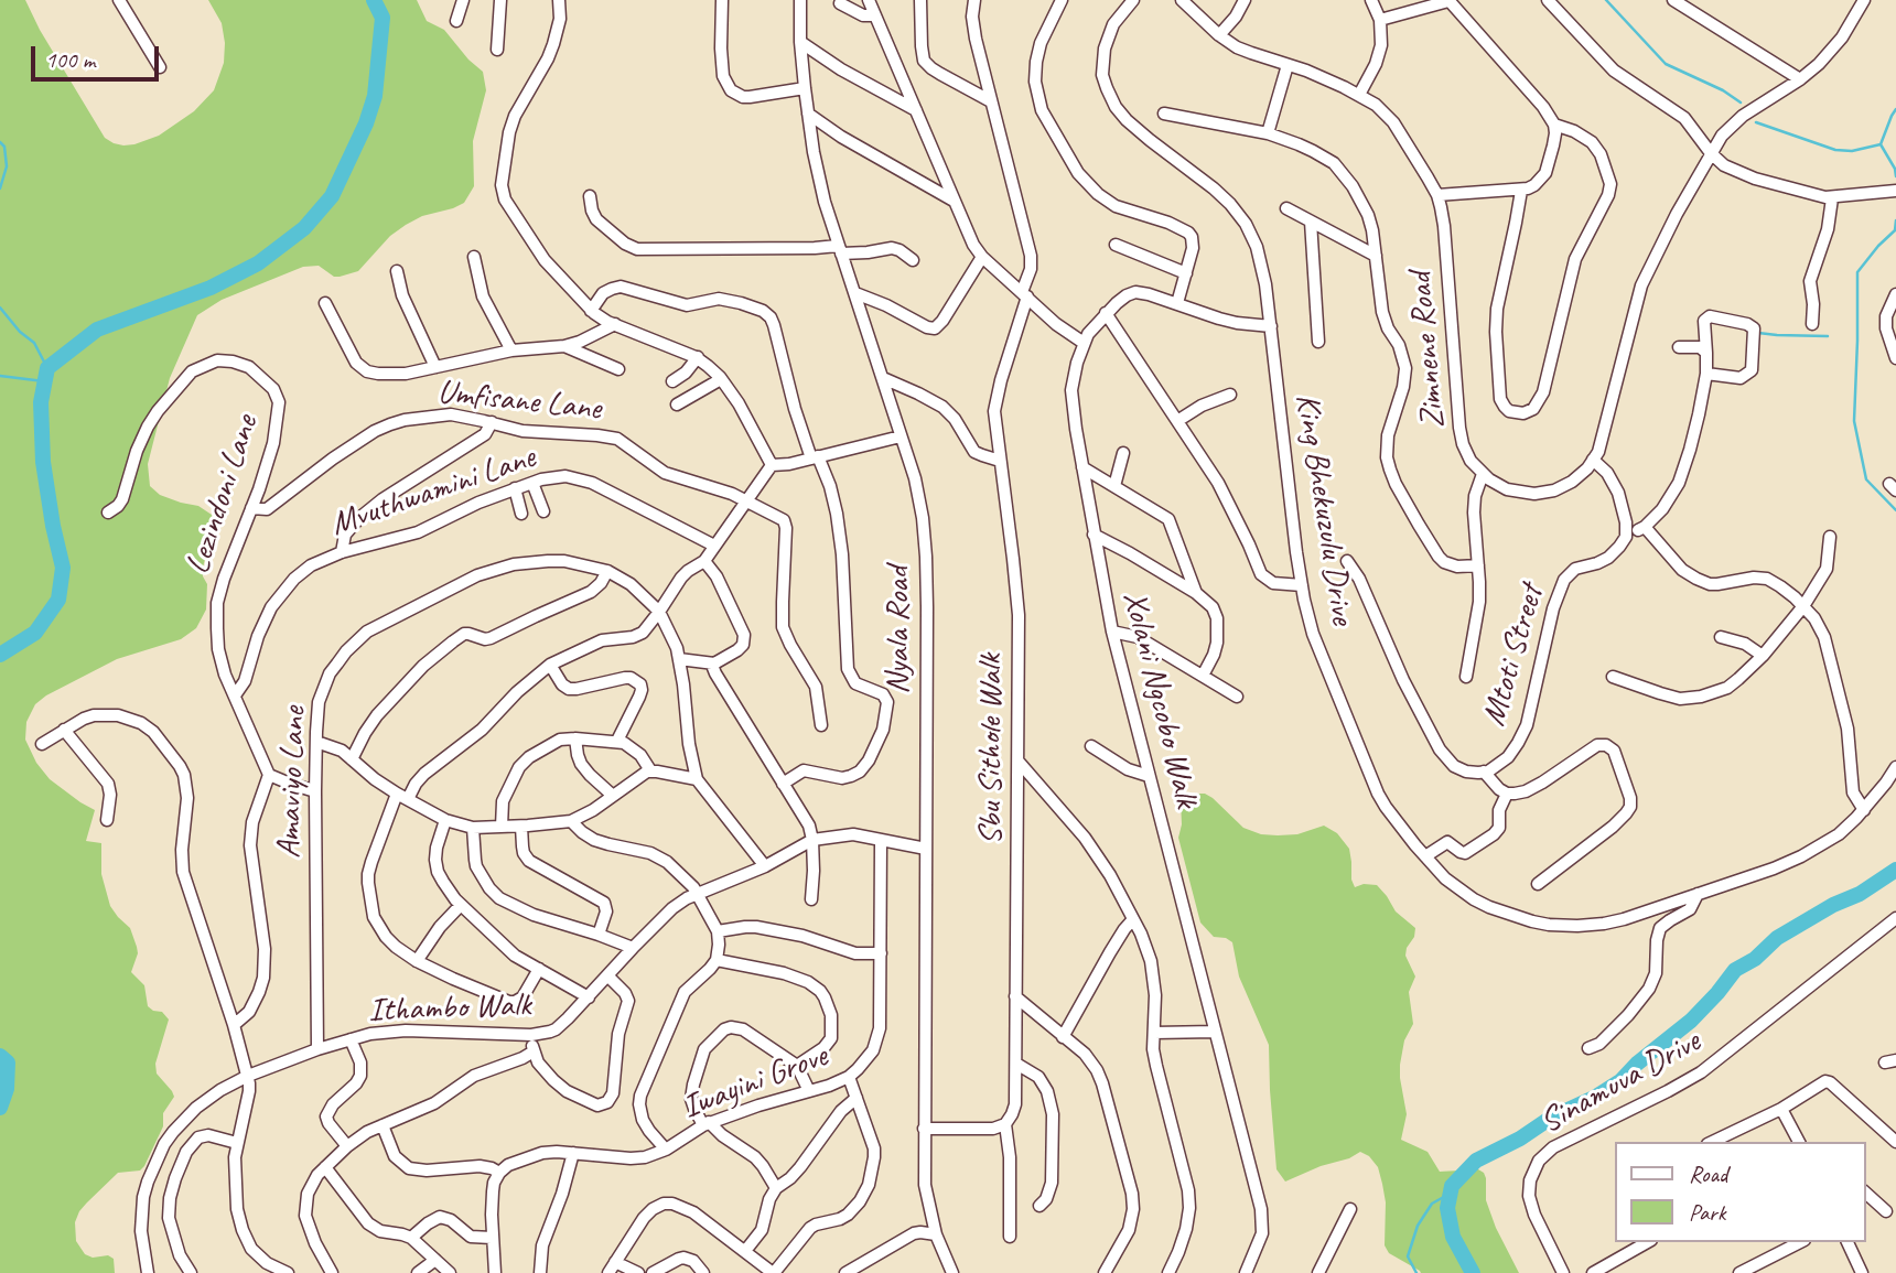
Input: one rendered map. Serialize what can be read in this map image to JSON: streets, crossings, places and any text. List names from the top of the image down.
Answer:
{
  "streets": {
    "street": [
      "Zimnene Road",
      "Umfisane Lane",
      "Mvuthwamini Lane",
      "Lezindoni Lane",
      "King Bhekuzulu Drive",
      "Nyala Road",
      "Mtoti Street",
      "Xolani Ngcobo Walk",
      "Sbu Sithole Walk",
      "Amaviyo Lane",
      "Ithambo Walk",
      "Iwayini Grove",
      "Sinamuva Drive"
    ]
  },
  "crossings": [
    ["Umfisane Lane", "Lezindoni Lane"],
    ["Mvuthwamini Lane", "Lezindoni Lane"],
    ["King Bhekuzulu Drive", "Xolani Ngcobo Walk"],
    ["Nyala Road", "Ithambo Walk"],
    ["Amaviyo Lane", "Ithambo Walk"],
    ["Ithambo Walk", "Iwayini Grove"]
  ],
  "legend": ["Road", "Park"],
  "scale_bar": "100 m"
}
